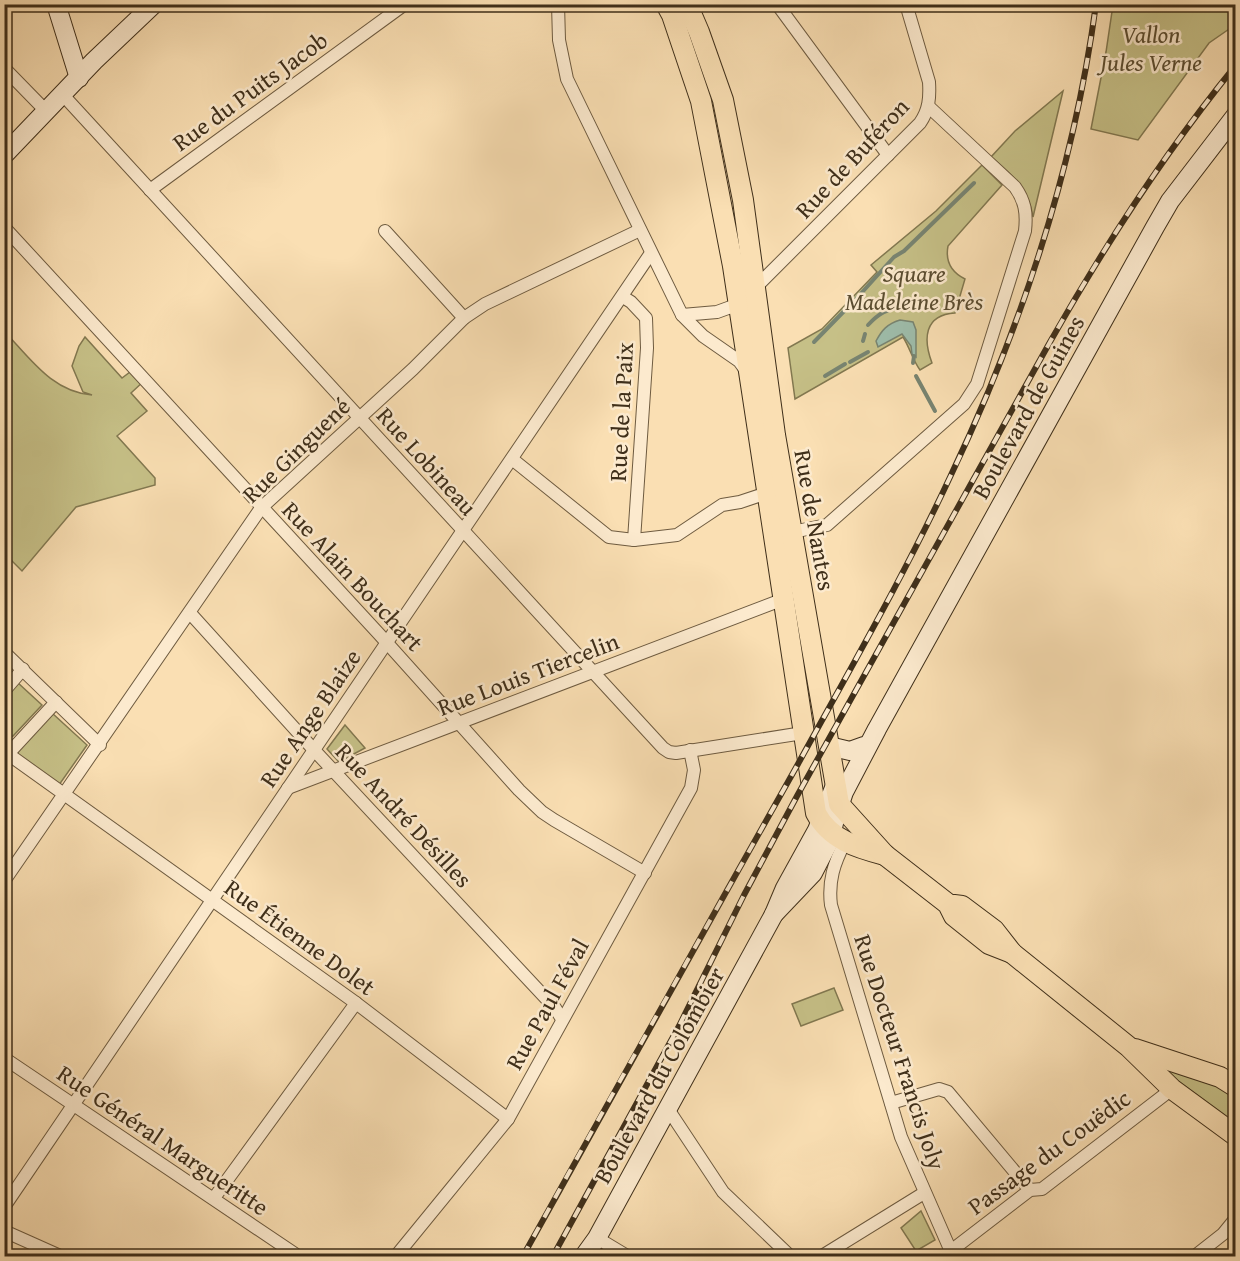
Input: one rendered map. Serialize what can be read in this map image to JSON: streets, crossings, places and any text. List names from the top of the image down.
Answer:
{
  "streets": {
    "main road": ["Rue de Nantes"],
    "street": [
      "Rue du Puits Jacob",
      "Rue de Buféron",
      "Boulevard de Guines",
      "Rue de la Paix",
      "Rue Ginguené",
      "Rue Lobineau",
      "Rue Alain Bouchart",
      "Rue Louis Tiercelin",
      "Rue Ange Blaize",
      "Rue André Désilles",
      "Rue Étienne Dolet",
      "Rue Paul Féval",
      "Rue Docteur Francis Joly",
      "Boulevard du Colombier",
      "Rue Général Margueritte",
      "Passage du Couëdic"
    ]
  },
  "crossings": [
    ["Rue du Puits Jacob", "Rue Lobineau"],
    ["Rue de Buféron", "Rue de Nantes"],
    ["Boulevard de Guines", "Rue de Nantes"],
    ["Boulevard de Guines", "Rue Docteur Francis Joly"],
    ["Boulevard de Guines", "Boulevard du Colombier"],
    ["Rue de la Paix", "Rue Ange Blaize"],
    ["Rue Ginguené", "Rue Lobineau"],
    ["Rue Ginguené", "Rue Alain Bouchart"],
    ["Rue Ginguené", "Rue André Désilles"],
    ["Rue Ginguené", "Rue Étienne Dolet"],
    ["Rue Lobineau", "Rue de Nantes"],
    ["Rue Lobineau", "Rue Louis Tiercelin"],
    ["Rue Lobineau", "Rue Ange Blaize"],
    ["Rue Lobineau", "Rue Paul Féval"],
    ["Rue de Nantes", "Rue Louis Tiercelin"],
    ["Rue de Nantes", "Rue Docteur Francis Joly"],
    ["Rue de Nantes", "Boulevard du Colombier"],
    ["Rue Alain Bouchart", "Rue Louis Tiercelin"],
    ["Rue Alain Bouchart", "Rue Ange Blaize"],
    ["Rue Alain Bouchart", "Rue Paul Féval"],
    ["Rue Louis Tiercelin", "Rue Ange Blaize"],
    ["Rue Louis Tiercelin", "Rue André Désilles"],
    ["Rue Ange Blaize", "Rue André Désilles"],
    ["Rue Ange Blaize", "Rue Étienne Dolet"],
    ["Rue Ange Blaize", "Rue Général Margueritte"],
    ["Rue André Désilles", "Rue Paul Féval"],
    ["Rue Étienne Dolet", "Rue Paul Féval"],
    ["Rue Docteur Francis Joly", "Boulevard du Colombier"],
    ["Rue Docteur Francis Joly", "Passage du Couëdic"]
  ],
  "parks": ["Vallon Jules Verne", "Square Madeleine Brès"]
}
